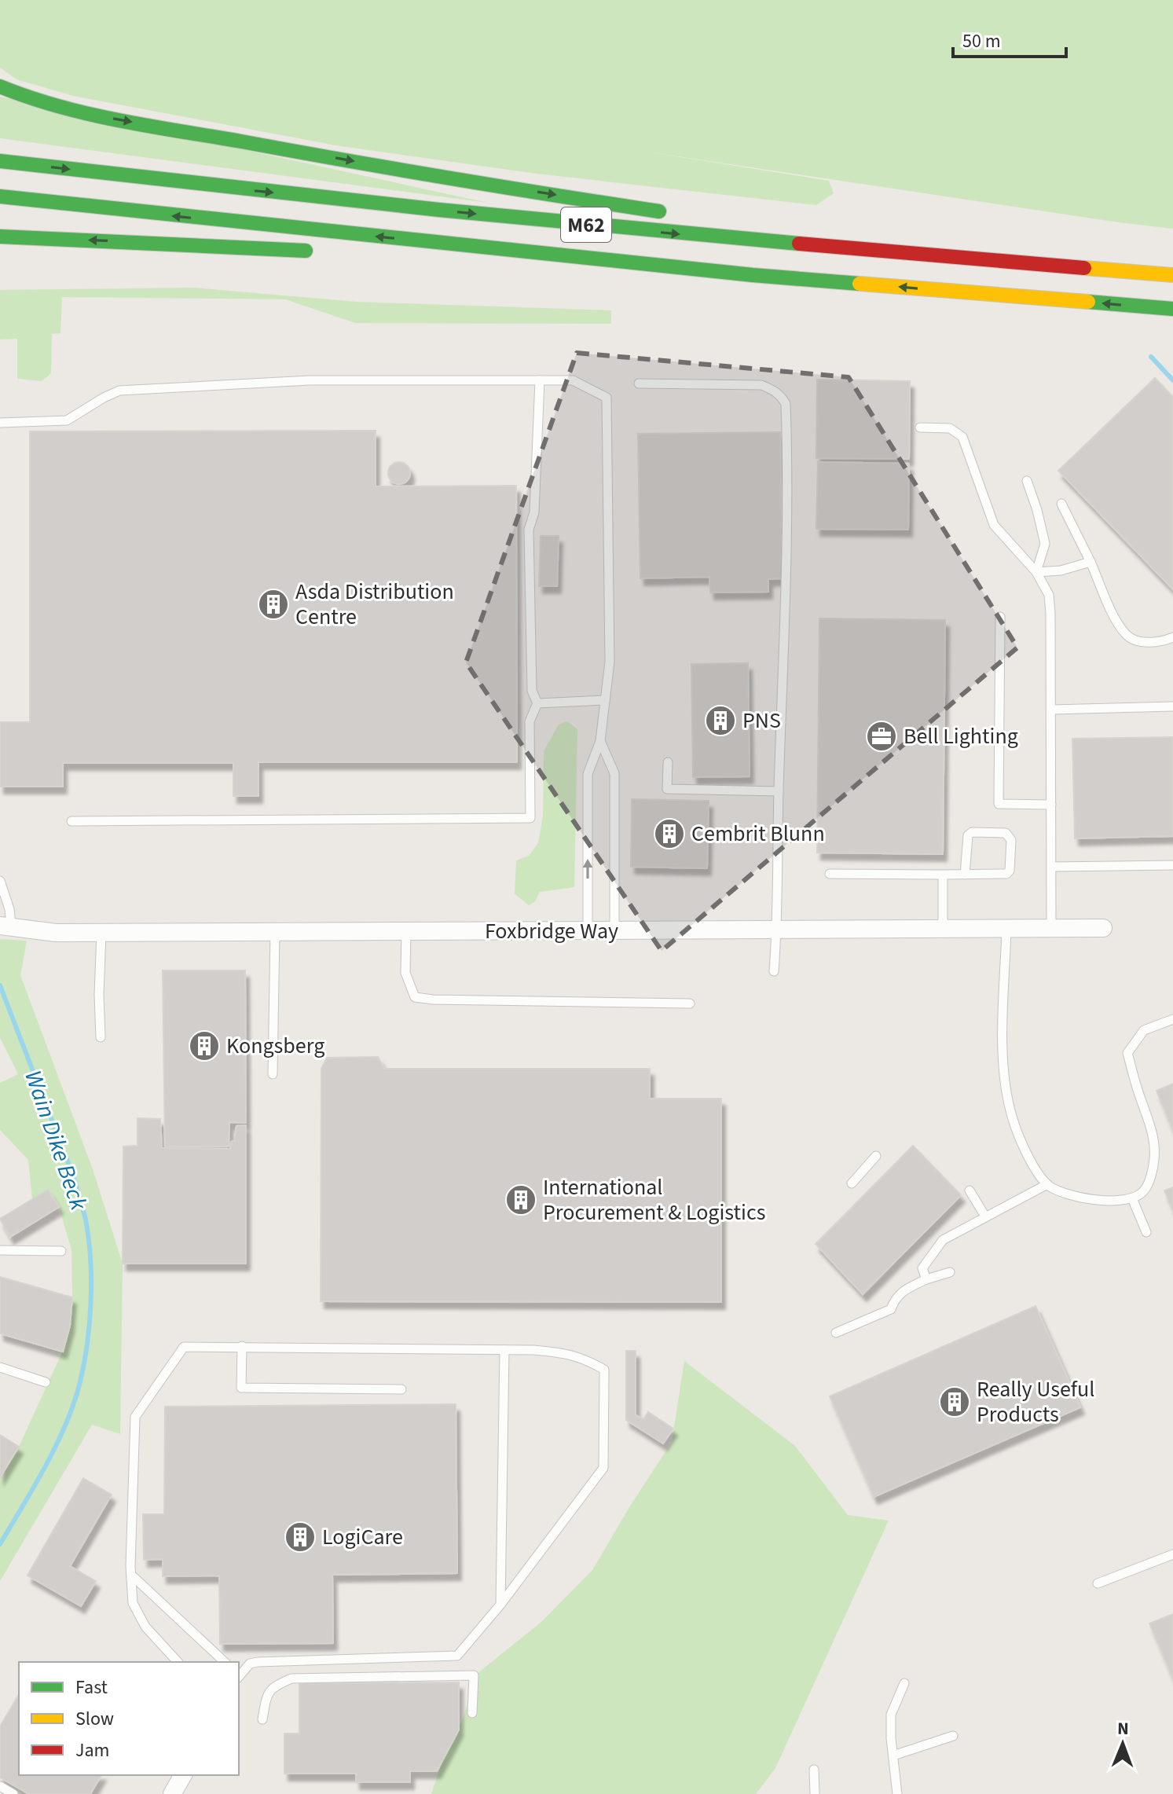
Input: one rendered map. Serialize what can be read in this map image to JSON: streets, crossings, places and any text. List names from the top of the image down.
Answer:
{
  "streets": {
    "highway": ["M62"],
    "street": ["Foxbridge Way"]
  },
  "water": ["Wain Dike Beck"],
  "places": {
    "building": [
      "Asda Distribution Centre",
      "PNS",
      "Cembrit Blunn",
      "Kongsberg",
      "International Procurement & Logistics",
      "Really Useful Products",
      "LogiCare"
    ],
    "office": ["Bell Lighting"]
  },
  "legend": ["Fast", "Slow", "Jam"],
  "scale_bar": "50 m",
  "north": "top"
}
